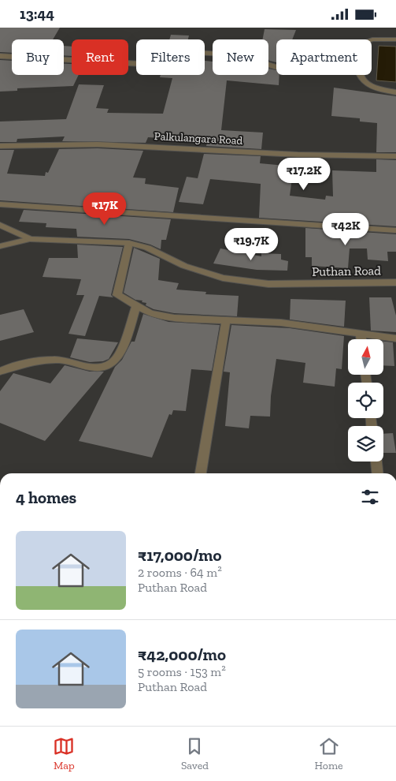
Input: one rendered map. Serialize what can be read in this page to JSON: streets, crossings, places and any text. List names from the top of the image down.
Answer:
{
  "streets": {
    "street": ["Palkulangara Road", "Puthan Road"]
  },
  "north": "top",
  "page": {
    "status": "13:44",
    "chip": [
      "Buy",
      "Rent",
      "Filters",
      "New",
      "Apartment"
    ],
    "price": [
      "₹17.2K",
      "₹17K",
      "₹42K",
      "₹19.7K"
    ],
    "heading": "4 homes",
    "list": [
      {
        "name": "₹17,000/mo",
        "note": "2 rooms · 64 m² · Puthan Road"
      },
      {
        "name": "₹42,000/mo",
        "note": "5 rooms · 153 m² · Puthan Road"
      }
    ],
    "tabs": ["Map", "Saved", "Home"]
  }
}
